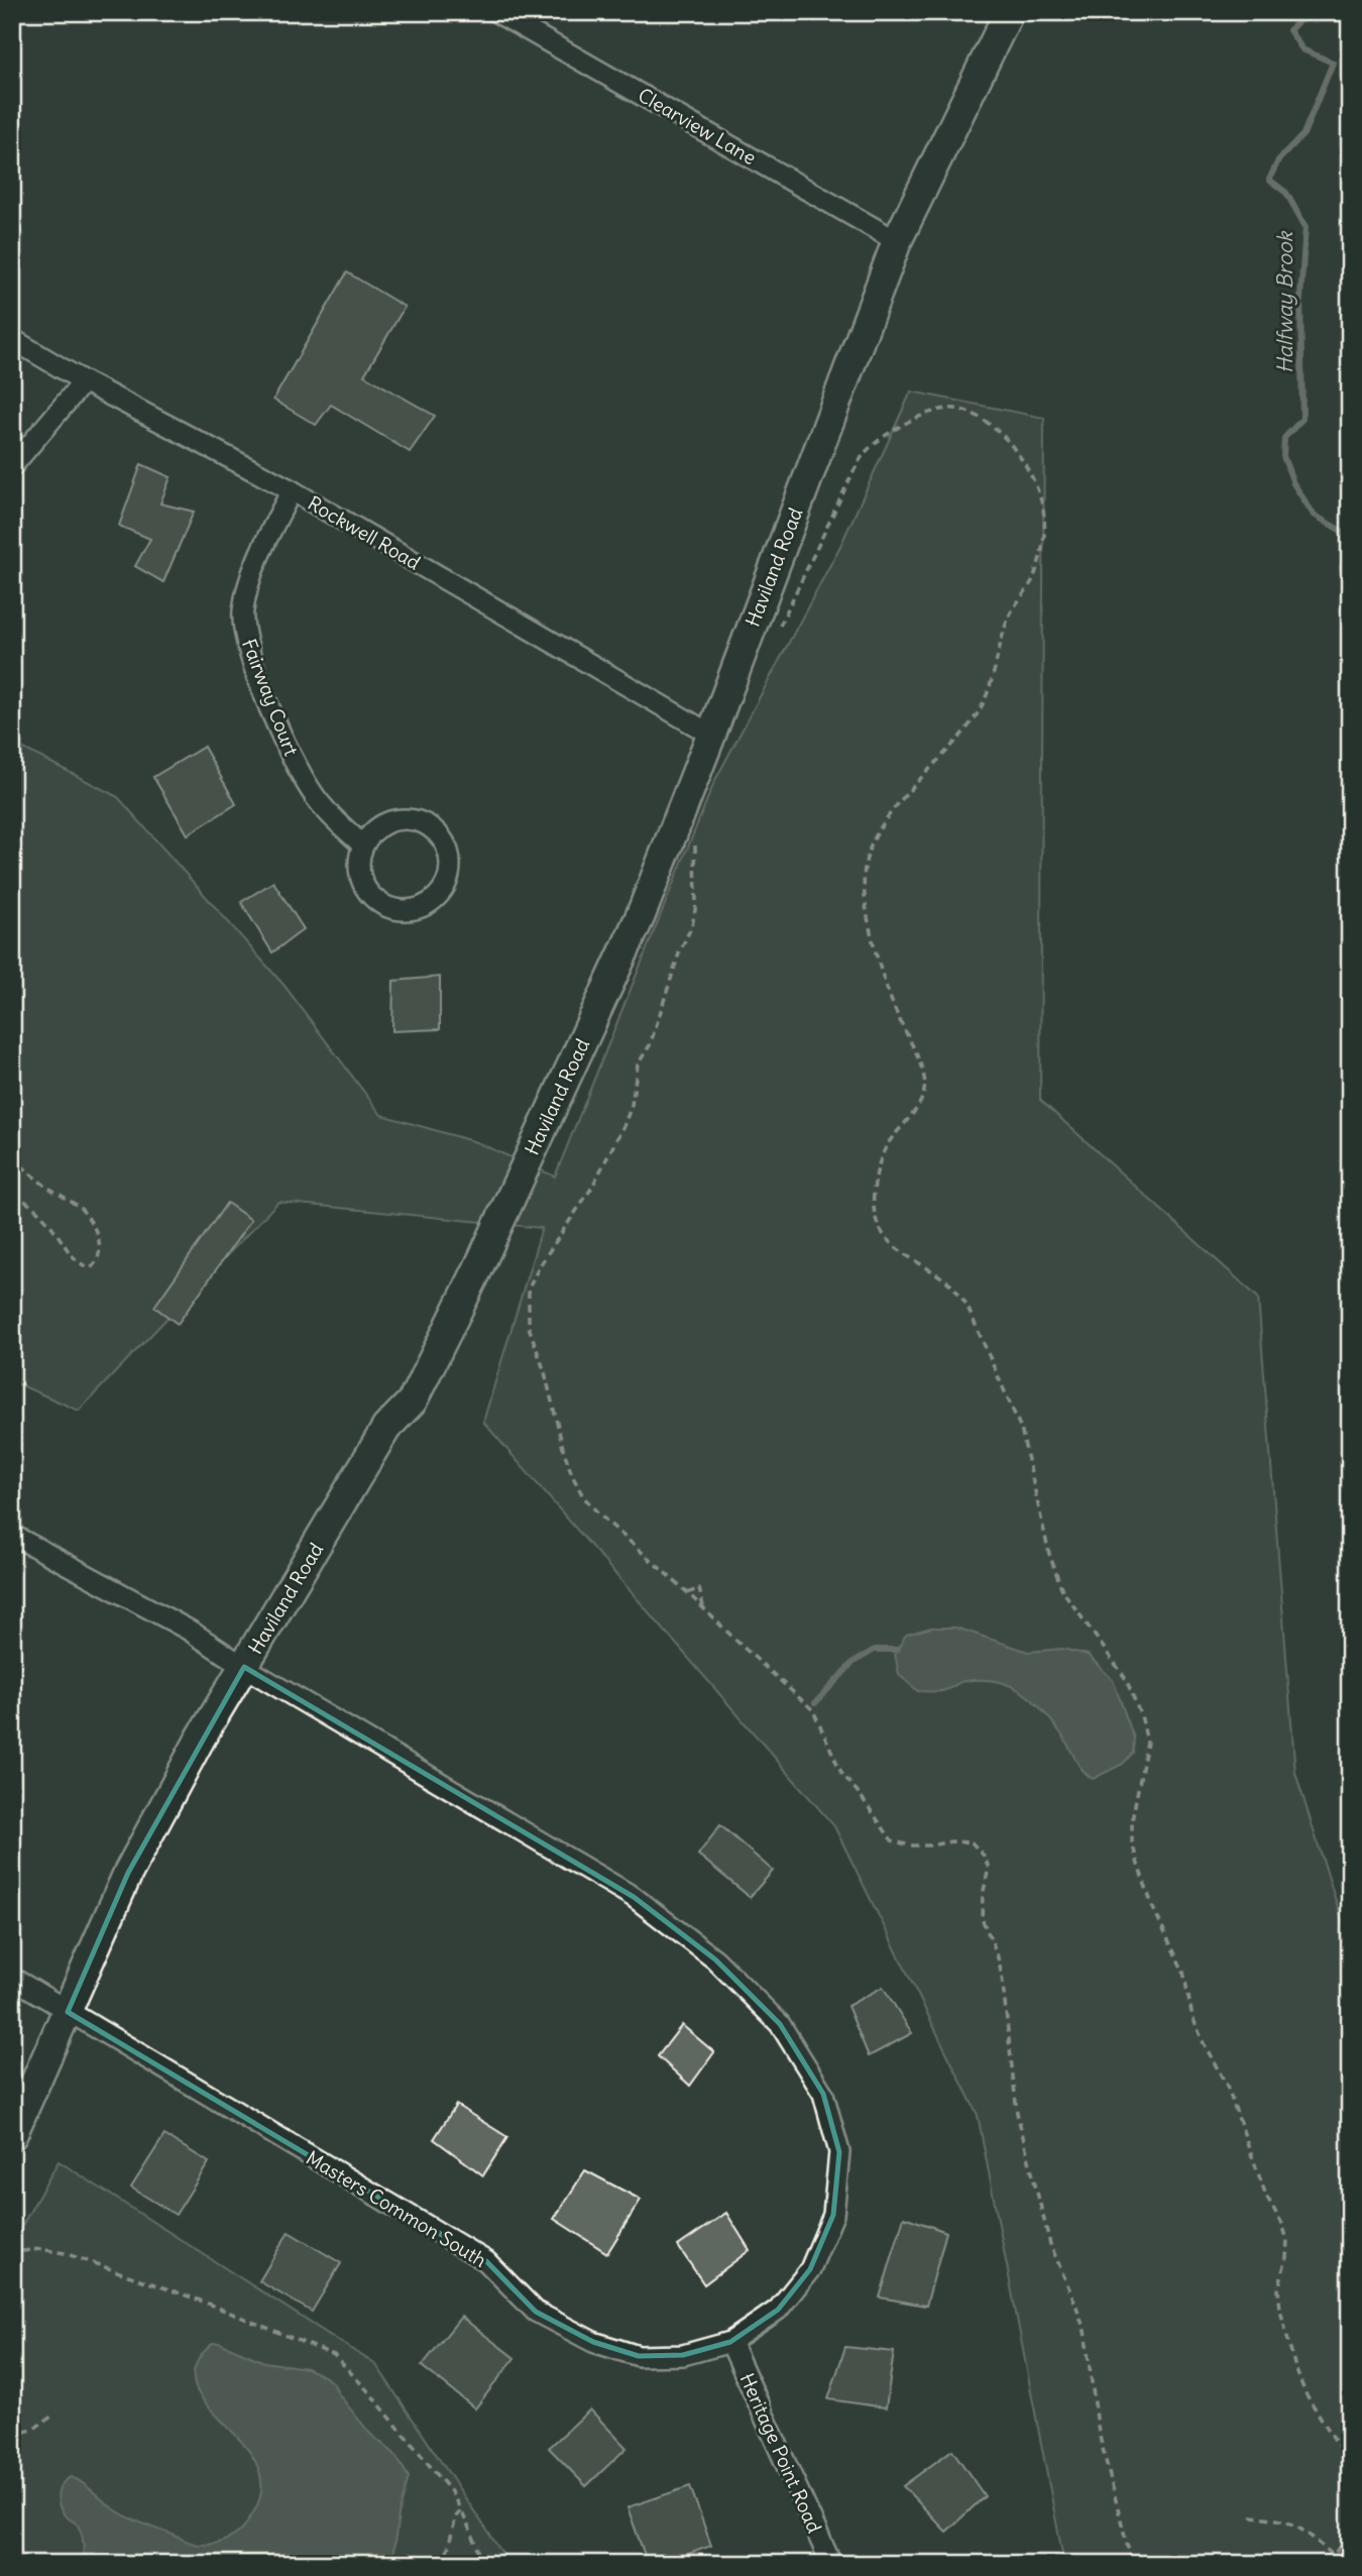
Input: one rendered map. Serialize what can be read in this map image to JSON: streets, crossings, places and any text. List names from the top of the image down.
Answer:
{
  "streets": {
    "street": [
      "Clearview Lane",
      "Rockwell Road",
      "Haviland Road",
      "Fairway Court",
      "Masters Common South",
      "Heritage Point Road"
    ]
  },
  "crossings": [
    ["Clearview Lane", "Haviland Road"],
    ["Rockwell Road", "Haviland Road"],
    ["Rockwell Road", "Fairway Court"],
    ["Haviland Road", "Masters Common South"],
    ["Masters Common South", "Heritage Point Road"]
  ],
  "water": ["Halfway Brook"]
}
